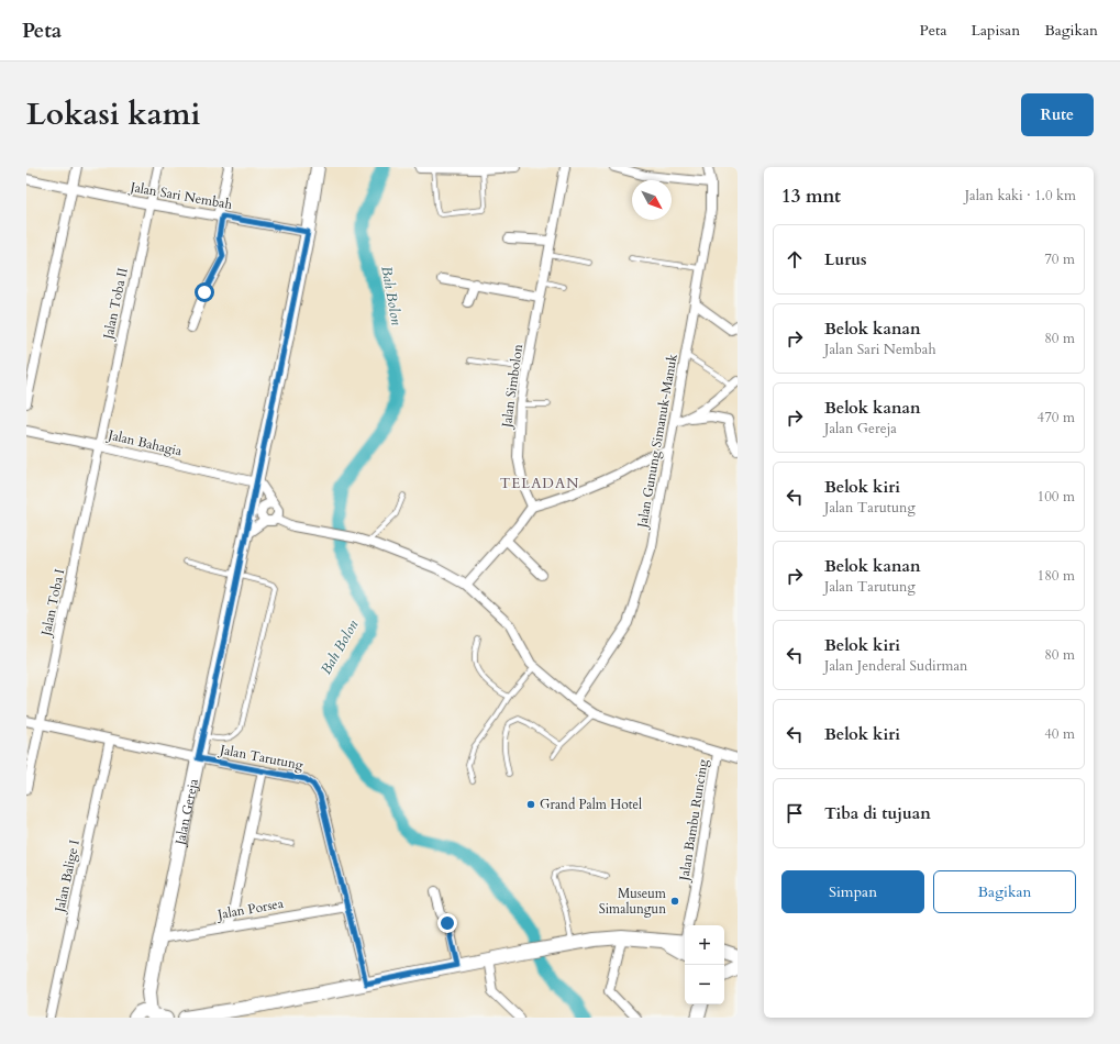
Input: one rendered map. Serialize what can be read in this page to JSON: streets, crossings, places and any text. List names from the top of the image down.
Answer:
{
  "streets": {
    "main road": ["Jalan Gereja"],
    "street": [
      "Jalan Sari Nembah",
      "Jalan Toba II",
      "Jalan Simbolon",
      "Jalan Gunung Simanuk-Manuk",
      "Jalan Bahagia",
      "Jalan Toba I",
      "Jalan Tarutung",
      "Jalan Bambu Runcing",
      "Jalan Balige I",
      "Jalan Porsea"
    ]
  },
  "crossings": [
    ["Jalan Sari Nembah", "Jalan Toba II"],
    ["Jalan Sari Nembah", "Jalan Gereja"],
    ["Jalan Toba II", "Jalan Bahagia"],
    ["Jalan Toba II", "Jalan Toba I"],
    ["Jalan Bahagia", "Jalan Toba I"],
    ["Jalan Bahagia", "Jalan Gereja"],
    ["Jalan Toba I", "Jalan Tarutung"],
    ["Jalan Tarutung", "Jalan Gereja"],
    ["Jalan Tarutung", "Jalan Balige I"],
    ["Jalan Tarutung", "Jalan Porsea"],
    ["Jalan Gereja", "Jalan Porsea"]
  ],
  "districts": ["TELADAN"],
  "water": ["Bah Bolon"],
  "places": ["Grand Palm Hotel", "Museum Simalungun"],
  "north": "bottom right",
  "page": {
    "header": "Peta",
    "nav": ["Peta", "Lapisan", "Bagikan"],
    "title": "Lokasi kami",
    "buttons": [
      "Rute",
      ["Simpan", "Bagikan"]
    ],
    "heading": ["13 mnt", "Jalan kaki · 1.0 km"],
    "list": [
      ["Lurus", "70 m"],
      ["Belok kanan", "Jalan Sari Nembah", "80 m"],
      ["Belok kanan", "Jalan Gereja", "470 m"],
      ["Belok kiri", "Jalan Tarutung", "100 m"],
      ["Belok kanan", "Jalan Tarutung", "180 m"],
      ["Belok kiri", "Jalan Jenderal Sudirman", "80 m"],
      ["Belok kiri", "40 m"],
      "Tiba di tujuan"
    ],
    "map_buttons": ["+", "−"]
  }
}
